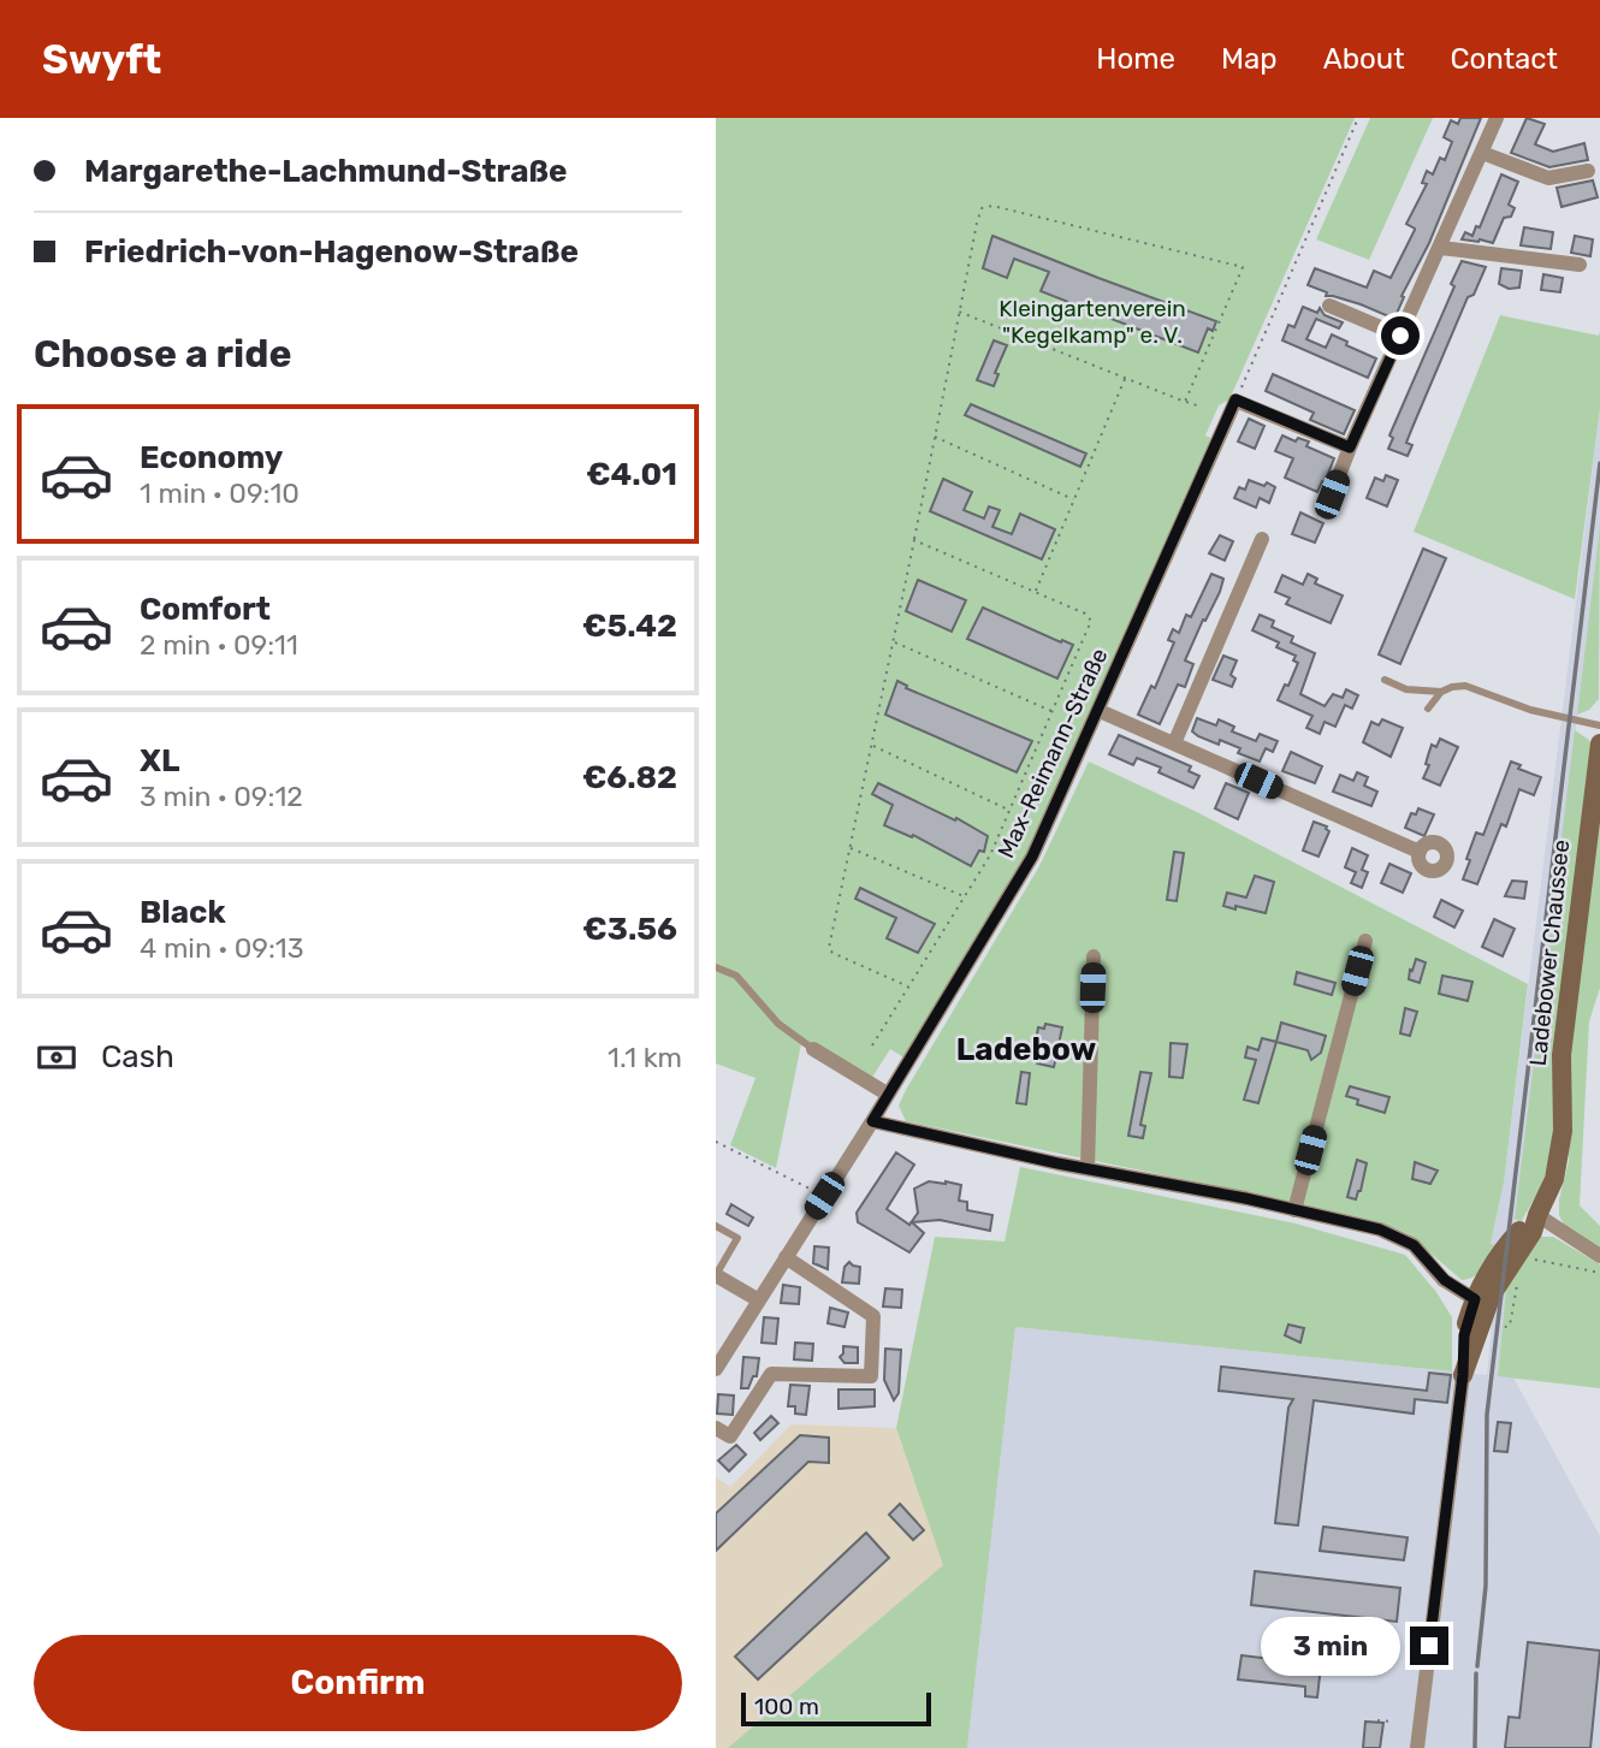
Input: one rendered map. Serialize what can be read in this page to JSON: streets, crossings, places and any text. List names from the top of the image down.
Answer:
{
  "streets": {
    "street": ["Max-Reimann-Straße", "Ladebower Chaussee"]
  },
  "districts": ["Ladebow"],
  "parks": ["Kleingartenverein \"Kegelkamp\" e. V."],
  "scale_bar": "100 m",
  "page": {
    "header": "Swyft",
    "nav": [
      "Home",
      "Map",
      "About",
      "Contact"
    ],
    "banner": ["Margarethe-Lachmund-Straße", "Friedrich-von-Hagenow-Straße"],
    "heading": "Choose a ride",
    "list": [
      {
        "name": "Economy",
        "note": "1 min · 09:10",
        "value": "€4.01"
      },
      {
        "name": "Comfort",
        "note": "2 min · 09:11",
        "value": "€5.42"
      },
      {
        "name": "XL",
        "note": "3 min · 09:12",
        "value": "€6.82"
      },
      {
        "name": "Black",
        "note": "4 min · 09:13",
        "value": "€3.56"
      }
    ],
    "pay": ["Cash", "1.1 km"],
    "bubble": "3 min",
    "buttons": "Confirm",
    "scale": "100 m"
  }
}
